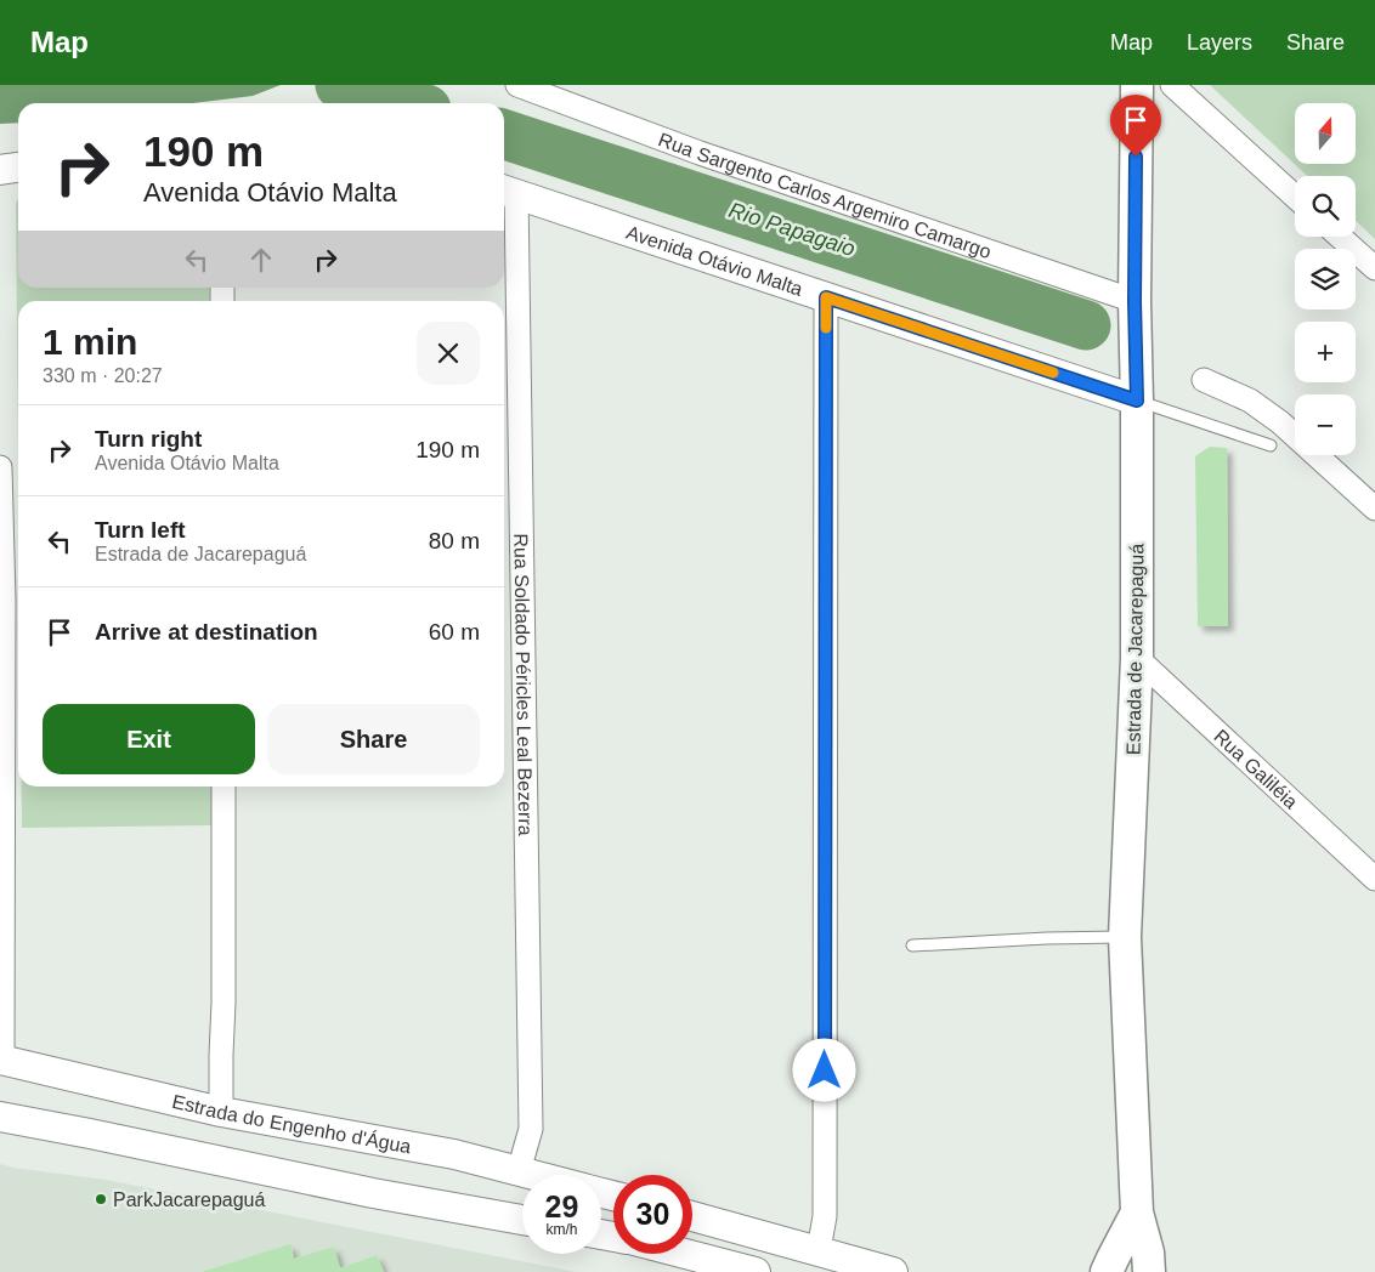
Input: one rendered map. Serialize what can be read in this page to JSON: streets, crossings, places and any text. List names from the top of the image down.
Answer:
{
  "streets": {
    "main road": ["Estrada de Jacarepaguá"],
    "street": [
      "Rua Sargento Carlos Argemiro Camargo",
      "Avenida Otávio Malta",
      "Rua Soldado Péricles Leal Bezerra",
      "Rua Galiléia",
      "Estrada do Engenho d'Água"
    ]
  },
  "crossings": [
    ["Rua Sargento Carlos Argemiro Camargo", "Estrada de Jacarepaguá"],
    ["Avenida Otávio Malta", "Estrada de Jacarepaguá"],
    ["Avenida Otávio Malta", "Rua Soldado Péricles Leal Bezerra"],
    ["Estrada de Jacarepaguá", "Rua Galiléia"],
    ["Rua Soldado Péricles Leal Bezerra", "Estrada do Engenho d'Água"]
  ],
  "water": ["Rio Papagaio"],
  "places": ["ParkJacarepaguá"],
  "north": "top",
  "page": {
    "header": "Map",
    "nav": ["Map", "Layers", "Share"],
    "map_buttons": ["+", "−"],
    "turn": ["190 m", "Avenida Otávio Malta"],
    "heading": ["1 min", "330 m · 20:27"],
    "list": [
      {
        "name": "Turn right",
        "note": "Avenida Otávio Malta",
        "value": "190 m"
      },
      {
        "name": "Turn left",
        "note": "Estrada de Jacarepaguá",
        "value": "80 m"
      },
      {
        "name": "Arrive at destination",
        "value": "60 m"
      }
    ],
    "buttons": ["Exit", "Share"],
    "speed": "29 km/h",
    "limit": "30"
  }
}
